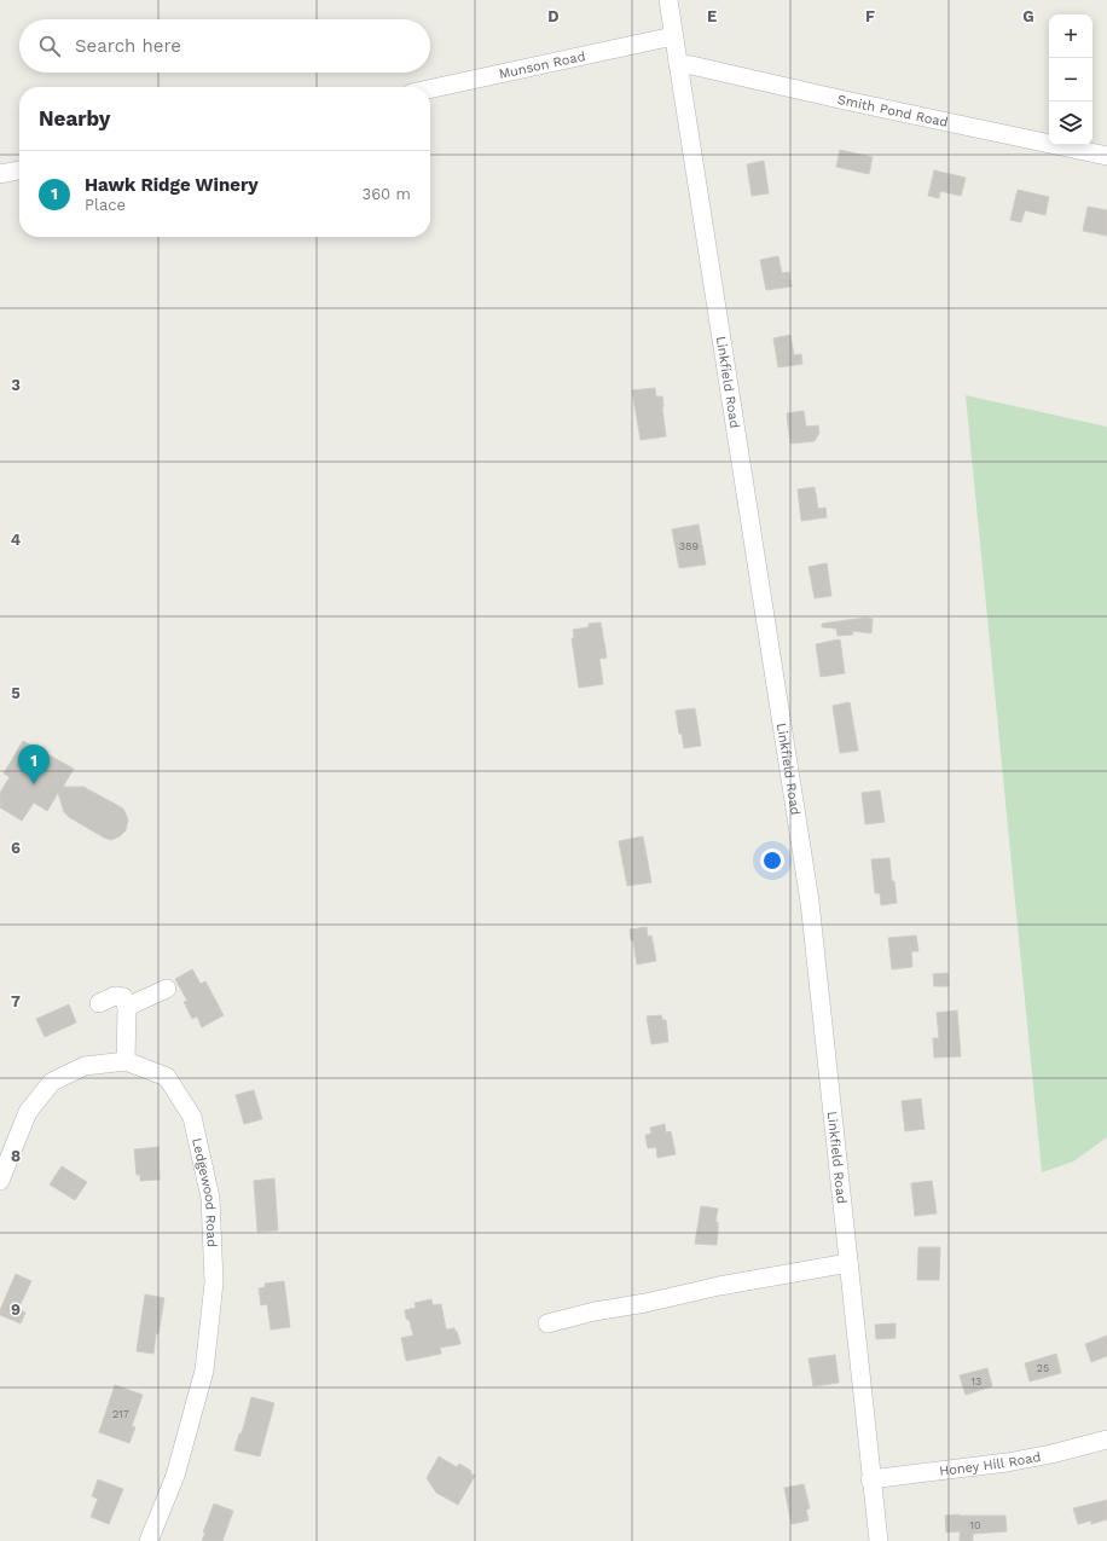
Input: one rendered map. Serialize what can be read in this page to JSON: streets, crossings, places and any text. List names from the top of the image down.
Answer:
{
  "streets": {
    "street": [
      "Munson Road",
      "Smith Pond Road",
      "Linkfield Road",
      "Ledgewood Road",
      "Honey Hill Road"
    ]
  },
  "crossings": [
    ["Munson Road", "Linkfield Road"],
    ["Smith Pond Road", "Linkfield Road"],
    ["Linkfield Road", "Honey Hill Road"]
  ],
  "house_numbers": [
    "389",
    "25",
    "13",
    "217",
    "10"
  ],
  "page": {
    "map_buttons": ["+", "−"],
    "search": "Search here",
    "heading": "Nearby",
    "list": [
      {
        "mark": "1",
        "name": "Hawk Ridge Winery",
        "note": "Place",
        "value": "360 m"
      }
    ],
    "pins": "1"
  },
  "grid": {
    "columns": [
      "D",
      "E",
      "F",
      "G"
    ],
    "rows": [
      "3",
      "4",
      "5",
      "6",
      "7",
      "8",
      "9"
    ]
  }
}
